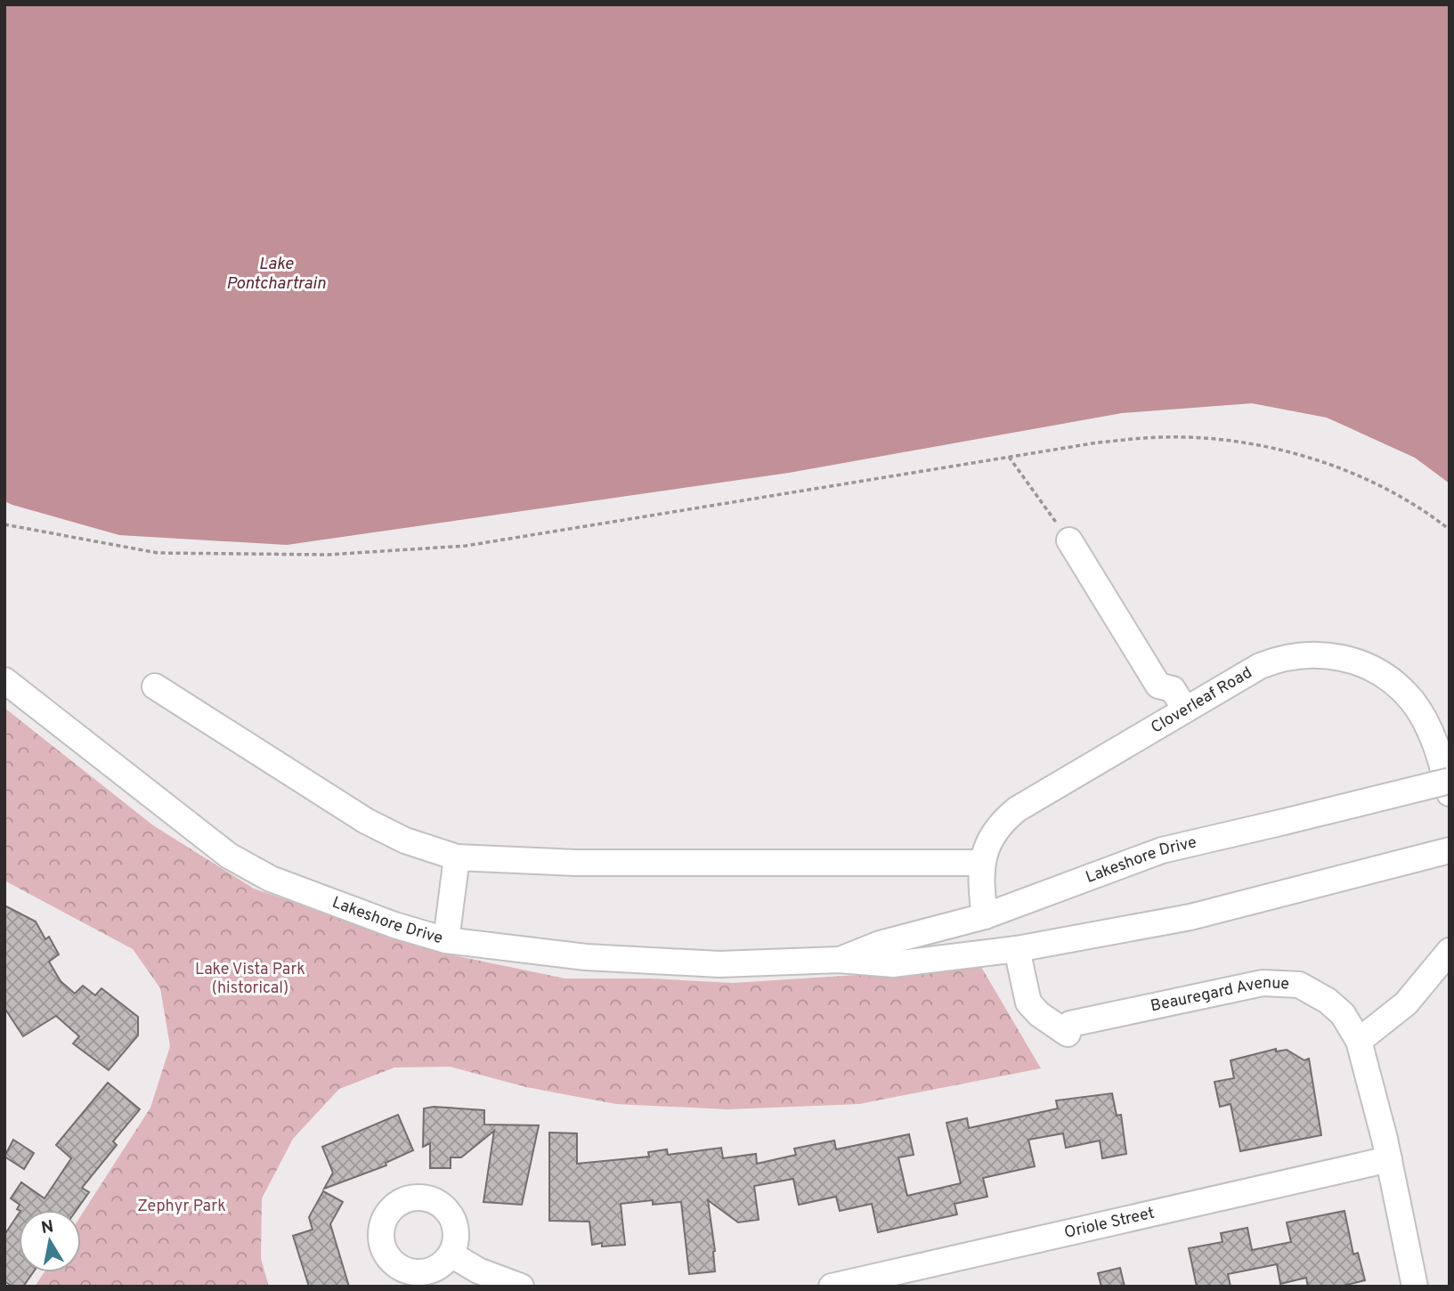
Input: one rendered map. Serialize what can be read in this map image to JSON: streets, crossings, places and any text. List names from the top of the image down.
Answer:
{
  "streets": {
    "street": [
      "Cloverleaf Road",
      "Lakeshore Drive",
      "Beauregard Avenue",
      "Oriole Street"
    ]
  },
  "crossings": [
    ["Cloverleaf Road", "Lakeshore Drive"],
    ["Lakeshore Drive", "Beauregard Avenue"],
    ["Beauregard Avenue", "Oriole Street"]
  ],
  "water": ["Lake Pontchartrain"],
  "parks": ["Lake Vista Park (historical)", "Zephyr Park"],
  "north": "top"
}
